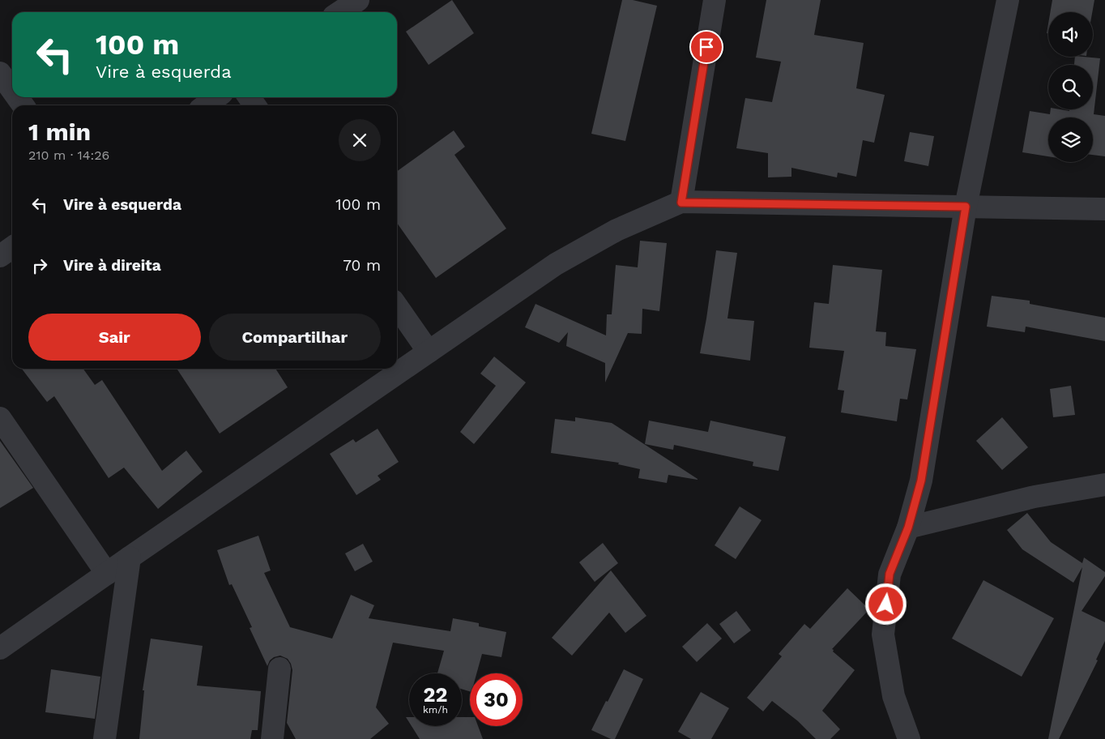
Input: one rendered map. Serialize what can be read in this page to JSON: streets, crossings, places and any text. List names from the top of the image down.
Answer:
{
  "page": {
    "turn": ["100 m", "Vire à esquerda"],
    "heading": ["1 min", "210 m · 14:26"],
    "list": [
      {
        "name": "Vire à esquerda",
        "value": "100 m"
      },
      {
        "name": "Vire à direita",
        "value": "70 m"
      }
    ],
    "buttons": ["Sair", "Compartilhar"],
    "speed": "22 km/h",
    "limit": "30"
  }
}
